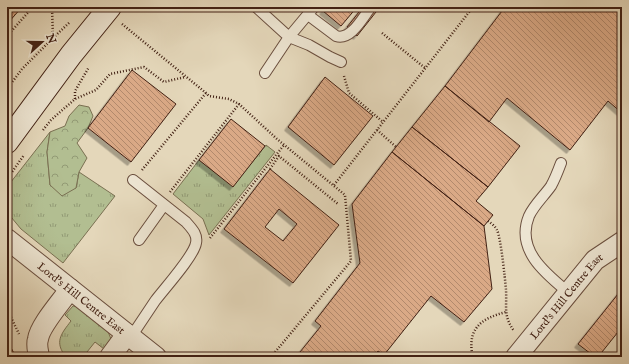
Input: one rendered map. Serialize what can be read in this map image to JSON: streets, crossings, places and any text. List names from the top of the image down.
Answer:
{
  "streets": {
    "street": ["Lord's Hill Centre East"]
  },
  "north": "right"
}
